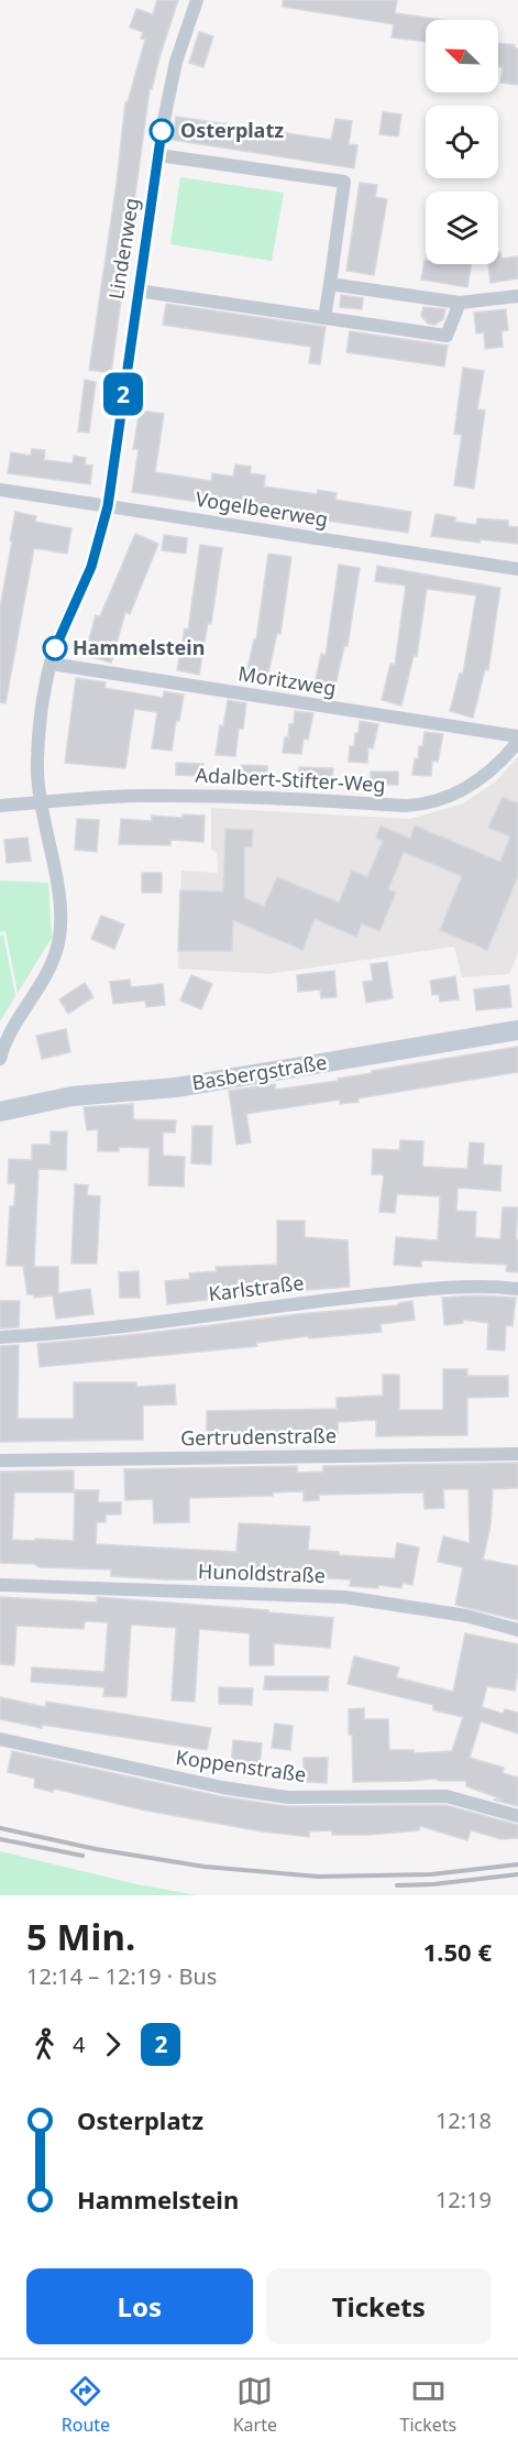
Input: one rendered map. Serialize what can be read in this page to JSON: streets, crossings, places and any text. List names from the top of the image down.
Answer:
{
  "streets": {
    "main road": ["Basbergstraße"],
    "street": [
      "Lindenweg",
      "Vogelbeerweg",
      "Moritzweg",
      "Adalbert-Stifter-Weg",
      "Karlstraße",
      "Gertrudenstraße",
      "Hunoldstraße",
      "Koppenstraße"
    ]
  },
  "crossings": [
    ["Lindenweg", "Vogelbeerweg"]
  ],
  "places": ["Osterplatz", "Hammelstein"],
  "lines": ["bus line 2"],
  "north": "top left",
  "page": {
    "on_map": "2",
    "heading": ["5 Min.", "12:14 – 12:19 · Bus", "1.50 €"],
    "legs": ["4", "2"],
    "list": [
      {
        "name": "Osterplatz",
        "value": "12:18"
      },
      {
        "name": "Hammelstein",
        "value": "12:19"
      }
    ],
    "buttons": ["Los", "Tickets"],
    "tabs": ["Route", "Karte", "Tickets"]
  }
}
